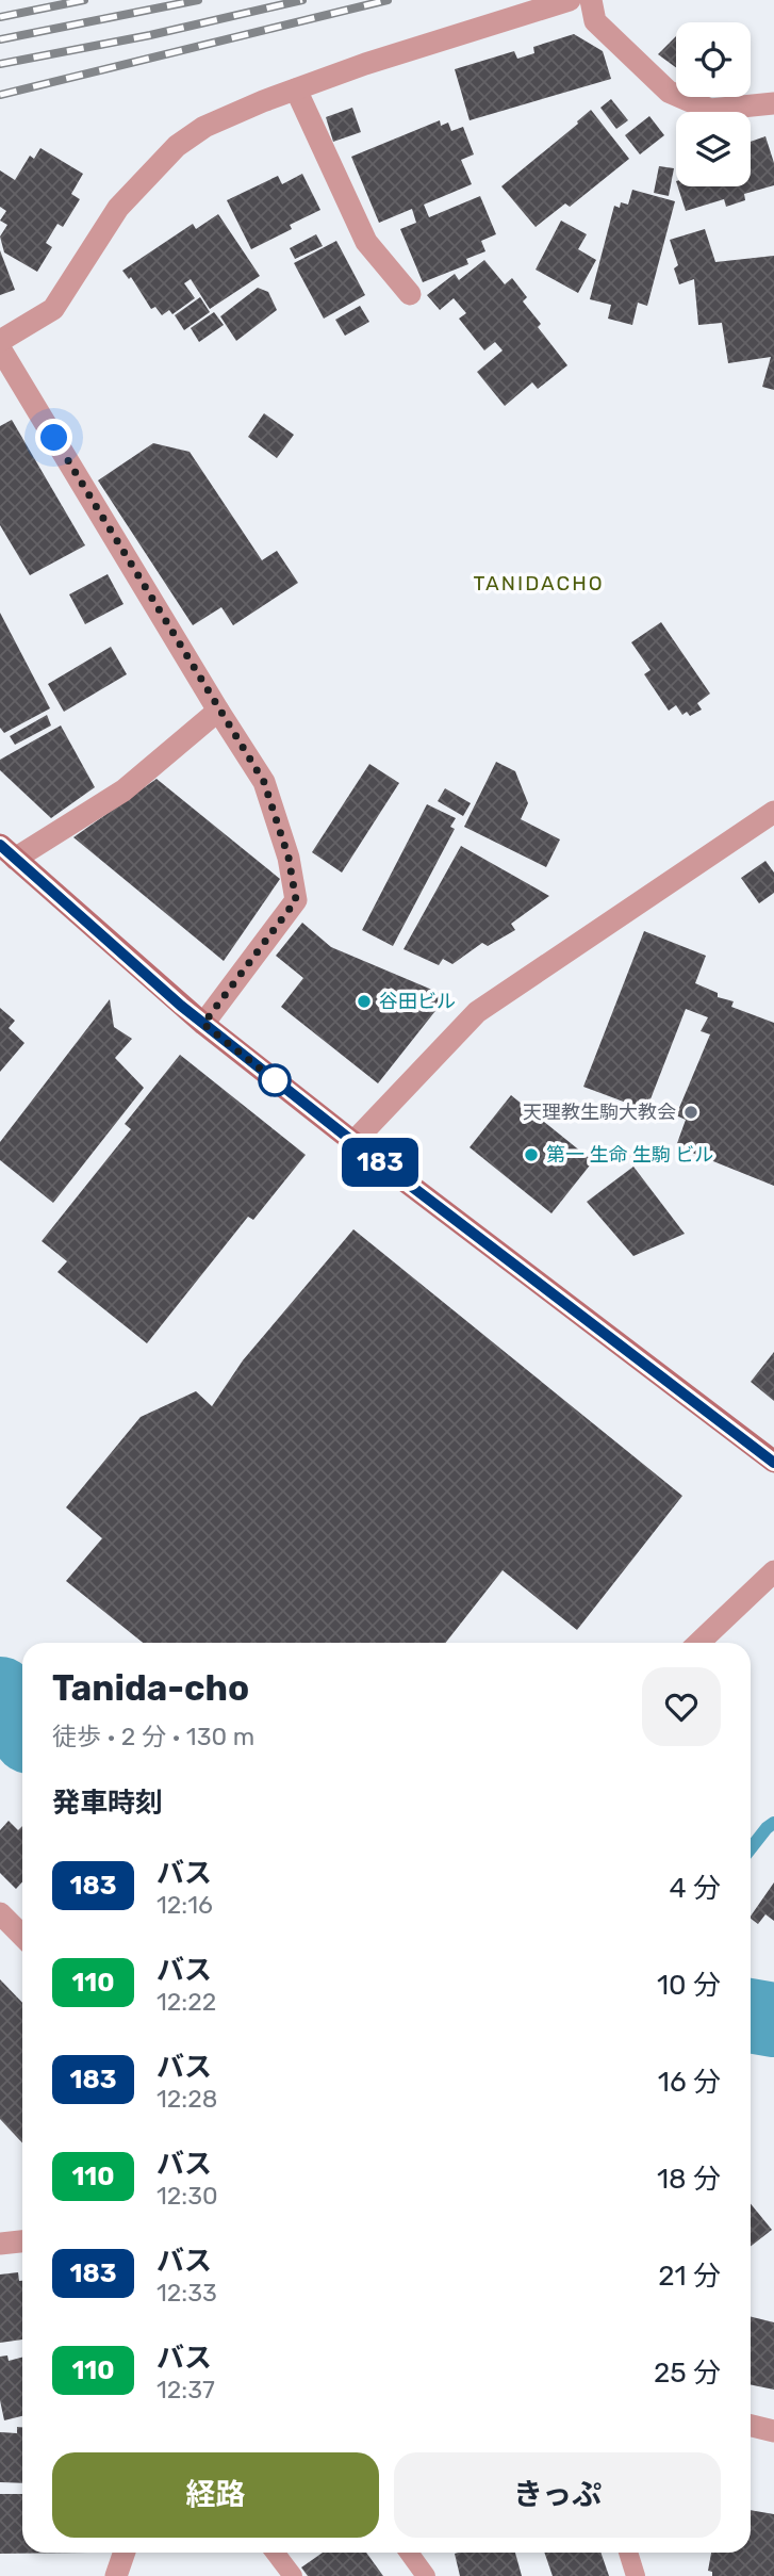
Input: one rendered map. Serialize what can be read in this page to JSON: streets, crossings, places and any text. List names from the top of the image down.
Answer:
{
  "districts": ["TANIDACHO"],
  "places": ["谷田ビル", "天理教生駒大教会", "第一 生命 生駒 ビル"],
  "lines": ["bus line 183"],
  "page": {
    "on_map": "183",
    "heading": [
      ["Tanida-cho", "徒歩 · 2 分 · 130 m"],
      "発車時刻"
    ],
    "list": [
      {
        "mark": "183",
        "name": "バス",
        "note": "12:16",
        "value": "4 分"
      },
      {
        "mark": "110",
        "name": "バス",
        "note": "12:22",
        "value": "10 分"
      },
      {
        "mark": "183",
        "name": "バス",
        "note": "12:28",
        "value": "16 分"
      },
      {
        "mark": "110",
        "name": "バス",
        "note": "12:30",
        "value": "18 分"
      },
      {
        "mark": "183",
        "name": "バス",
        "note": "12:33",
        "value": "21 分"
      },
      {
        "mark": "110",
        "name": "バス",
        "note": "12:37",
        "value": "25 分"
      }
    ],
    "buttons": ["経路", "きっぷ"]
  }
}
